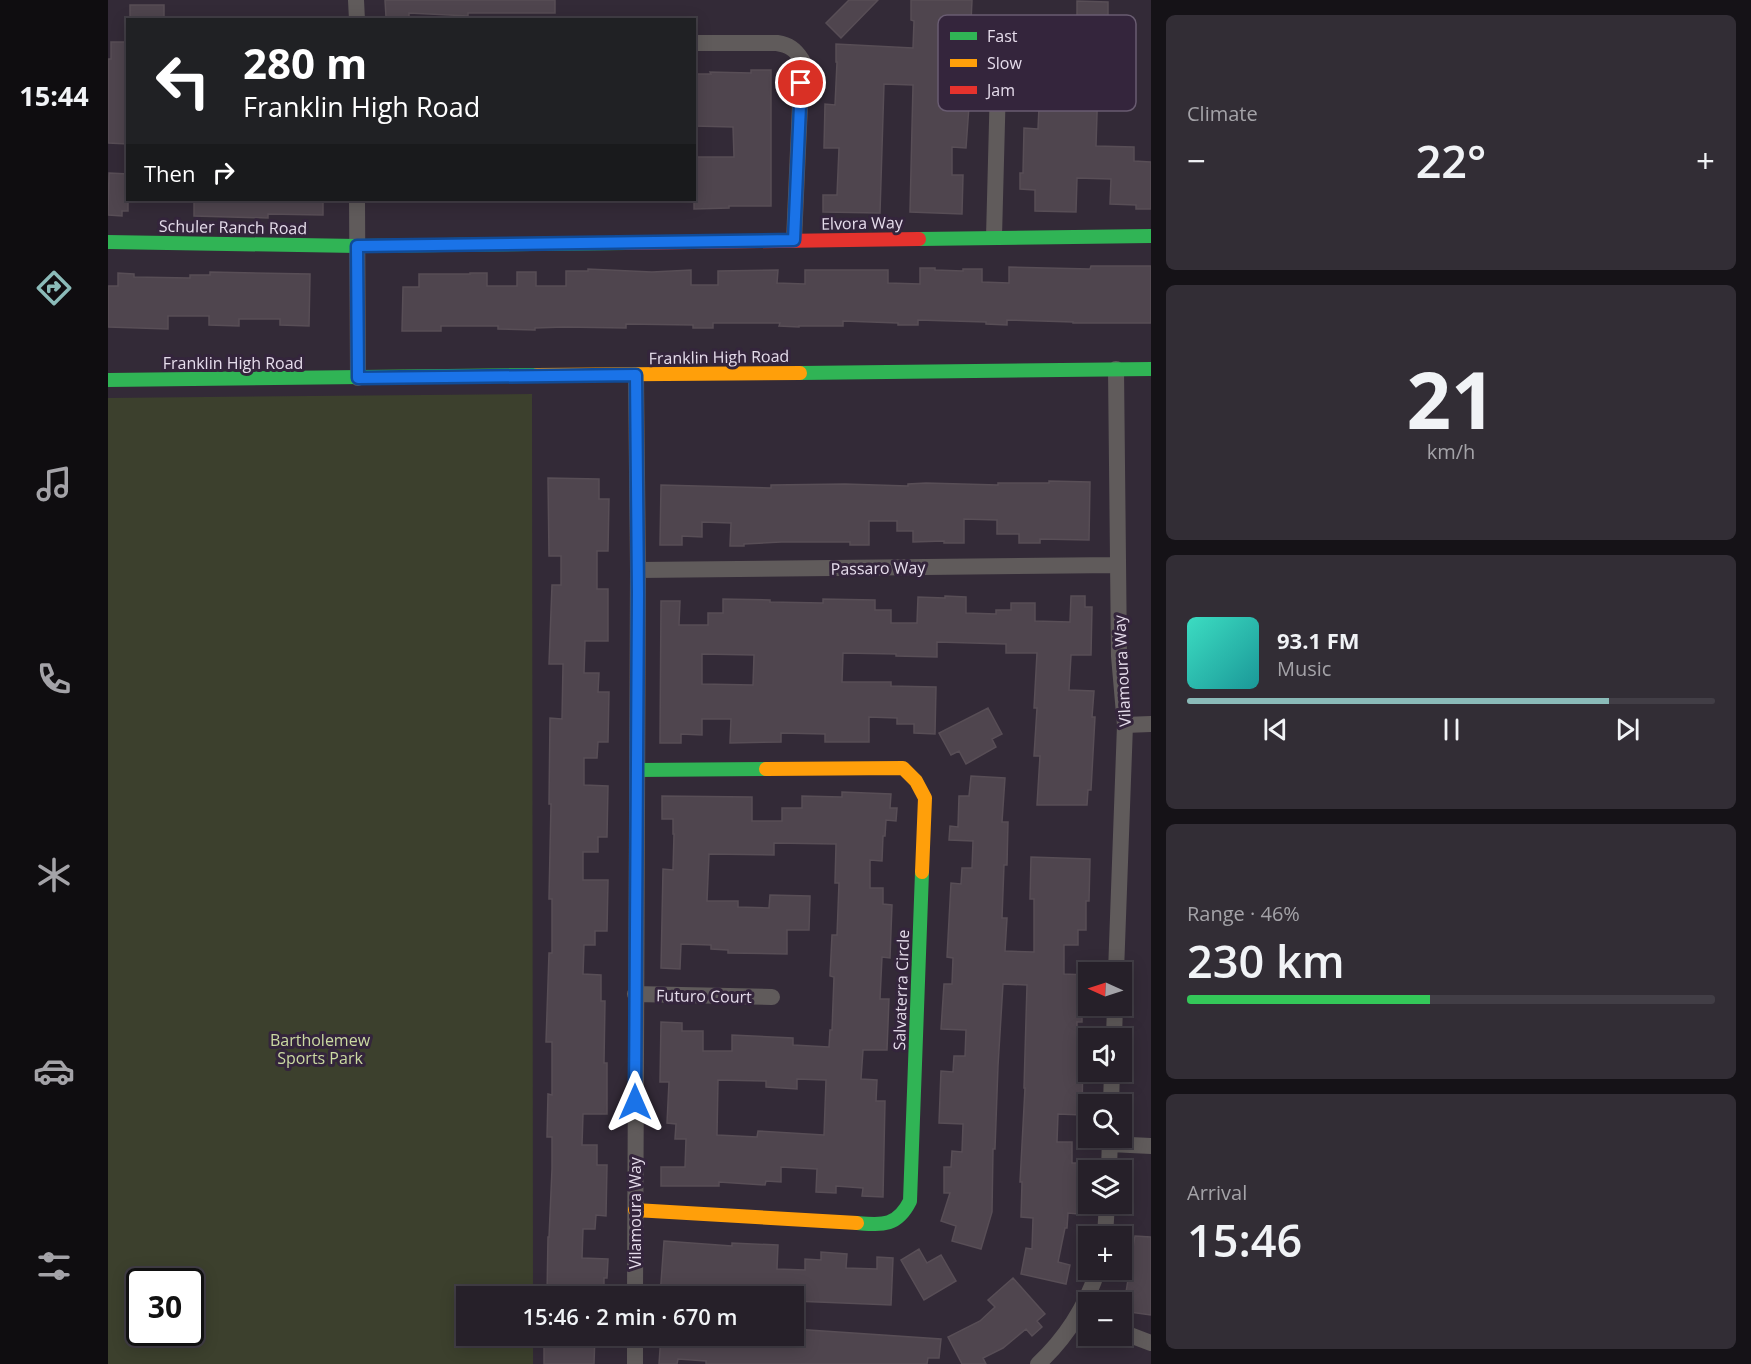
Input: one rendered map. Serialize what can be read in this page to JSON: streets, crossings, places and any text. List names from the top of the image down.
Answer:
{
  "streets": {
    "street": [
      "Elvora Way",
      "Schuler Ranch Road",
      "Franklin High Road",
      "Passaro Way",
      "Vilamoura Way",
      "Salvaterra Circle",
      "Futuro Court"
    ]
  },
  "crossings": [
    ["Elvora Way", "Schuler Ranch Road"],
    ["Franklin High Road", "Vilamoura Way"],
    ["Passaro Way", "Vilamoura Way"],
    ["Vilamoura Way", "Salvaterra Circle"],
    ["Vilamoura Way", "Futuro Court"]
  ],
  "parks": ["Bartholemew Sports Park"],
  "legend": ["Fast", "Slow", "Jam"],
  "north": "left",
  "page": {
    "tabs": "15:44",
    "tile": [
      "Climate",
      ["21", "km/h"],
      ["Range · 46%", "230 km"],
      ["Arrival", "15:46"]
    ],
    "turn": ["280 m", "Franklin High Road"],
    "heat": ["−", "22°", "+"],
    "then": "Then",
    "song": ["93.1 FM", "Music"],
    "map_buttons": ["+", "−"],
    "limit": "30",
    "trip": "15:46 · 2 min · 670 m"
  }
}
